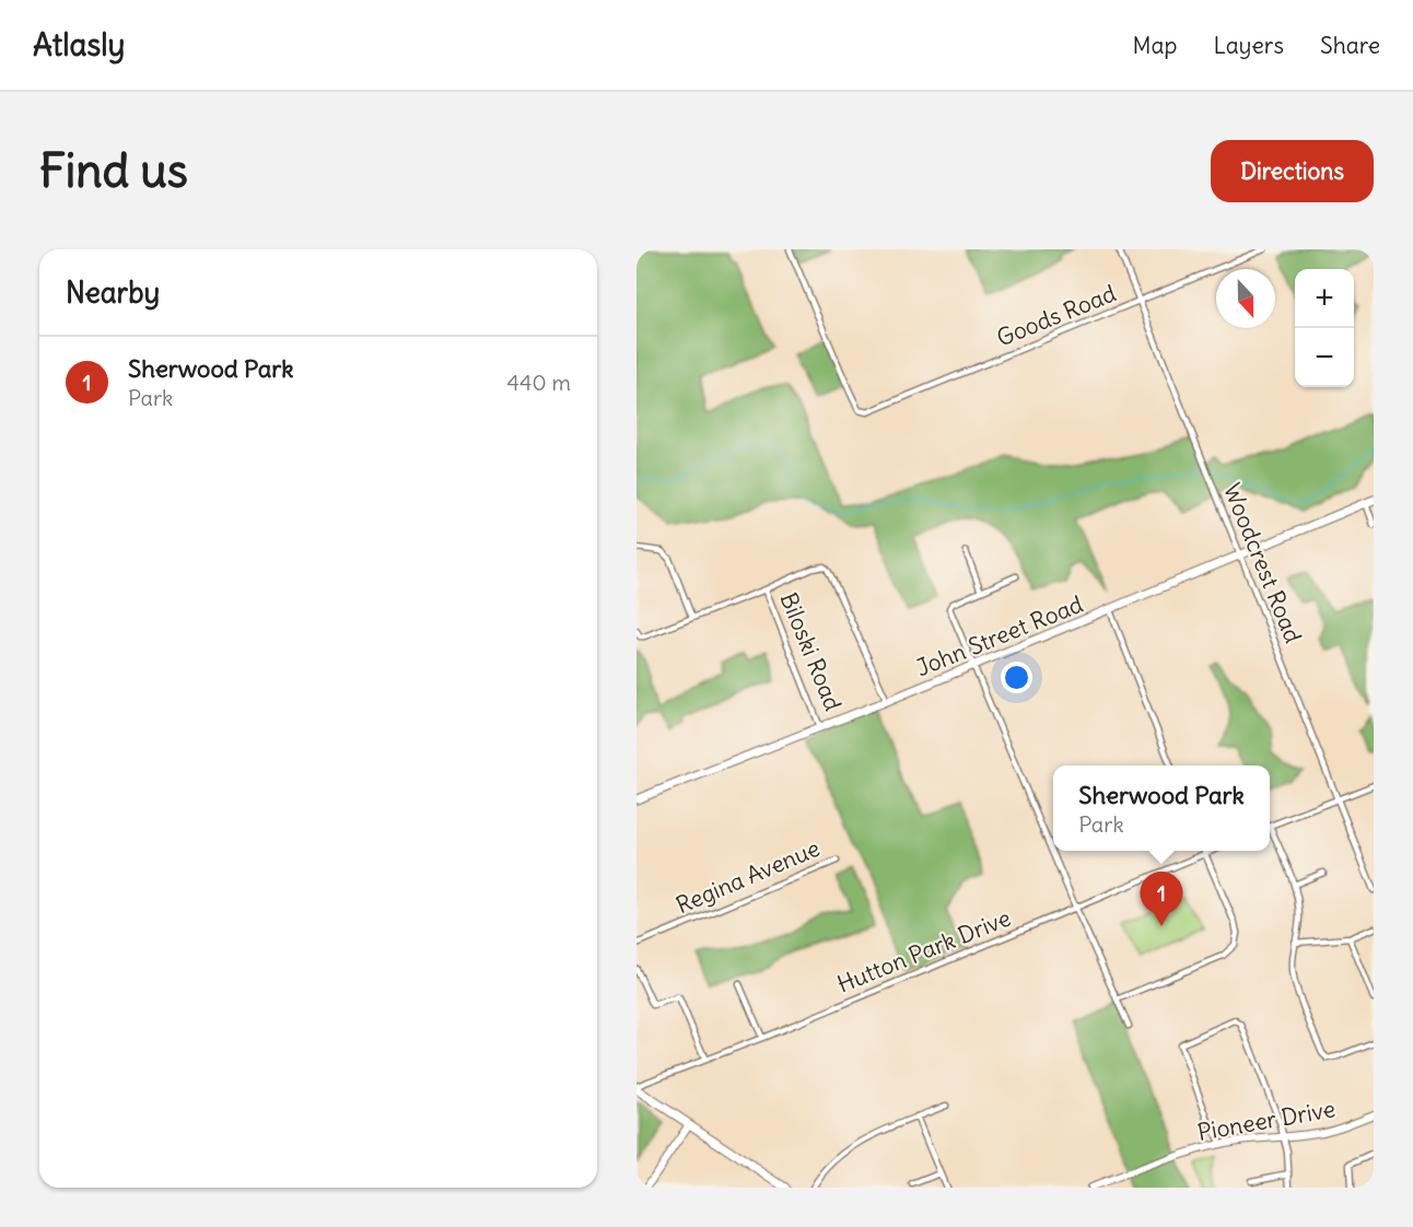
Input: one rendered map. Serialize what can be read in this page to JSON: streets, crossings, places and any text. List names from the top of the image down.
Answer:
{
  "streets": {
    "main road": ["John Street Road"],
    "street": [
      "Goods Road",
      "Woodcrest Road",
      "Biloski Road",
      "Regina Avenue",
      "Hutton Park Drive",
      "Pioneer Drive"
    ]
  },
  "crossings": [
    ["Goods Road", "Woodcrest Road"],
    ["Woodcrest Road", "John Street Road"],
    ["John Street Road", "Biloski Road"]
  ],
  "north": "bottom",
  "page": {
    "header": "Atlasly",
    "nav": ["Map", "Layers", "Share"],
    "buttons": "Directions",
    "title": "Find us",
    "heading": "Nearby",
    "map_buttons": ["+", "−"],
    "list": [
      {
        "mark": "1",
        "name": "Sherwood Park",
        "note": "Park",
        "value": "440 m"
      }
    ],
    "popup": ["Sherwood Park", "Park"],
    "pins": "1"
  }
}
